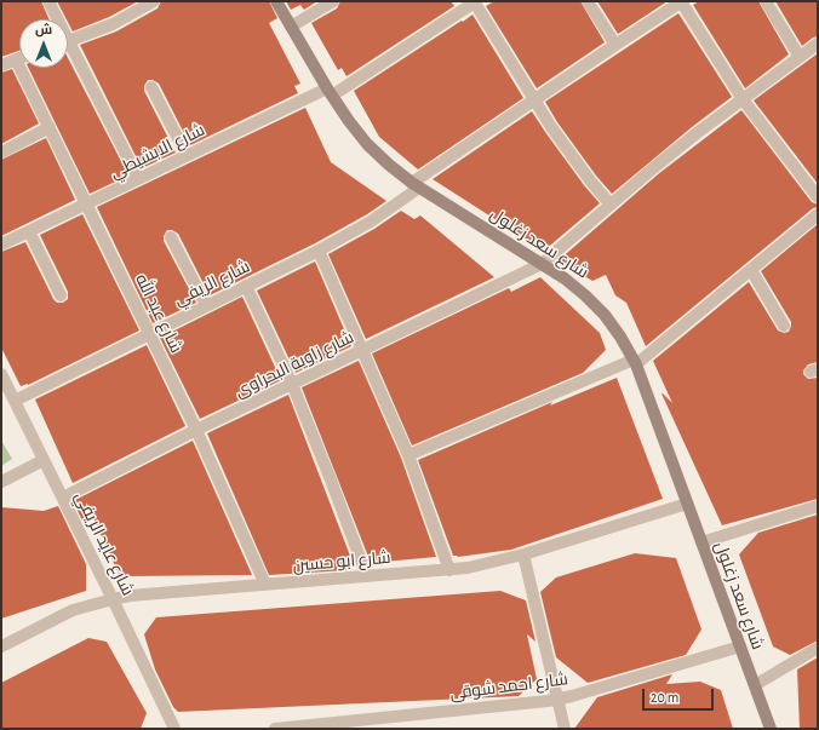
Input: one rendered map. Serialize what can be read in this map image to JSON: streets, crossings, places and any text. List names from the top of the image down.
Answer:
{
  "streets": {
    "street": [
      "شارع الابشيطي",
      "شارع سعد زغلول",
      "شارع الريفي",
      "شارع عبد الله",
      "شارع زاوية البحراوى",
      "شارع عايد الريفي",
      "شارع ابو حسين",
      "شارع احمد شوقى"
    ]
  },
  "crossings": [
    ["شارع الابشيطي", "شارع سعد زغلول"],
    ["شارع الابشيطي", "شارع عبد الله"],
    ["شارع سعد زغلول", "شارع الريفي"],
    ["شارع سعد زغلول", "شارع زاوية البحراوى"],
    ["شارع سعد زغلول", "شارع ابو حسين"],
    ["شارع سعد زغلول", "شارع احمد شوقى"],
    ["شارع الريفي", "شارع عبد الله"],
    ["شارع الريفي", "شارع عايد الريفي"],
    ["شارع عبد الله", "شارع زاوية البحراوى"],
    ["شارع عبد الله", "شارع ابو حسين"],
    ["شارع زاوية البحراوى", "شارع عايد الريفي"],
    ["شارع عايد الريفي", "شارع ابو حسين"]
  ],
  "scale_bar": "20 m",
  "north": "top"
}
